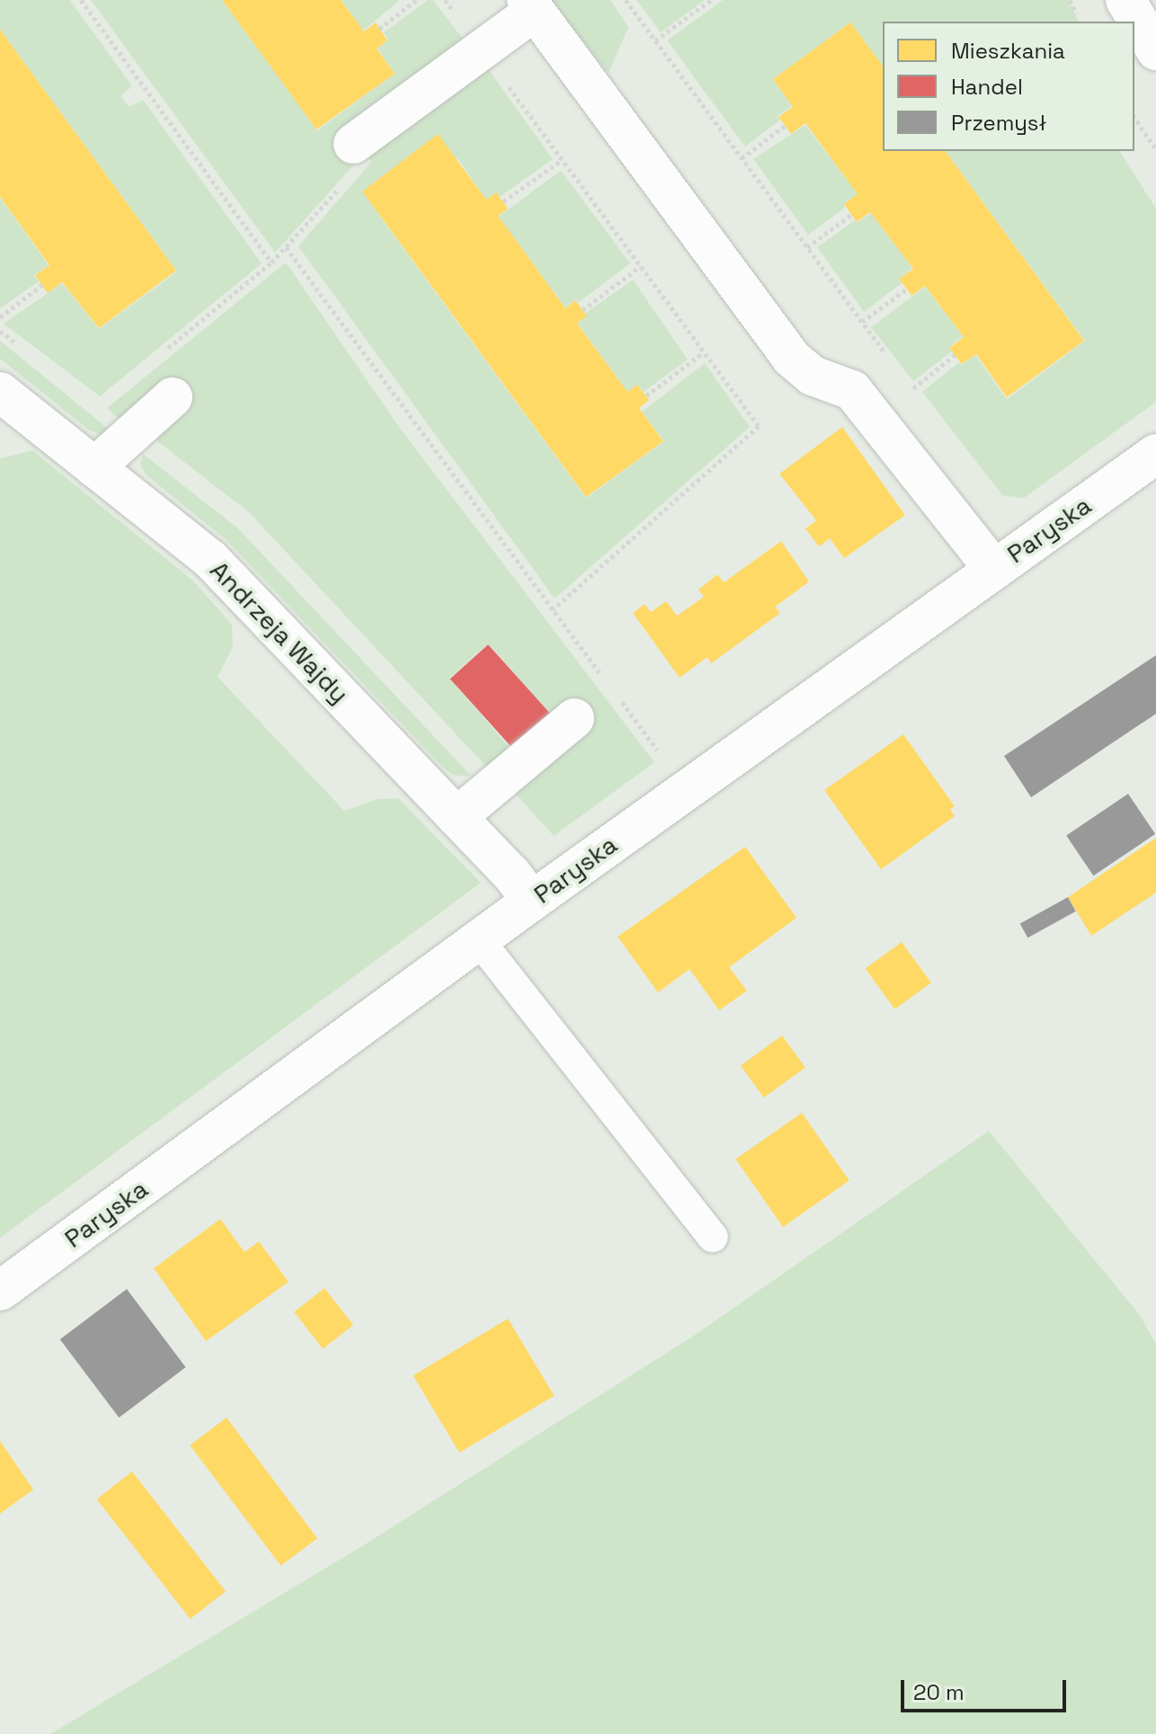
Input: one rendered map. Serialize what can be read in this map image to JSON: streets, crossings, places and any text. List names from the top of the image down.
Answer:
{
  "streets": {
    "street": ["Paryska", "Andrzeja Wajdy"]
  },
  "crossings": [
    ["Paryska", "Andrzeja Wajdy"]
  ],
  "legend": ["Mieszkania", "Handel", "Przemysł"],
  "scale_bar": "20 m"
}
